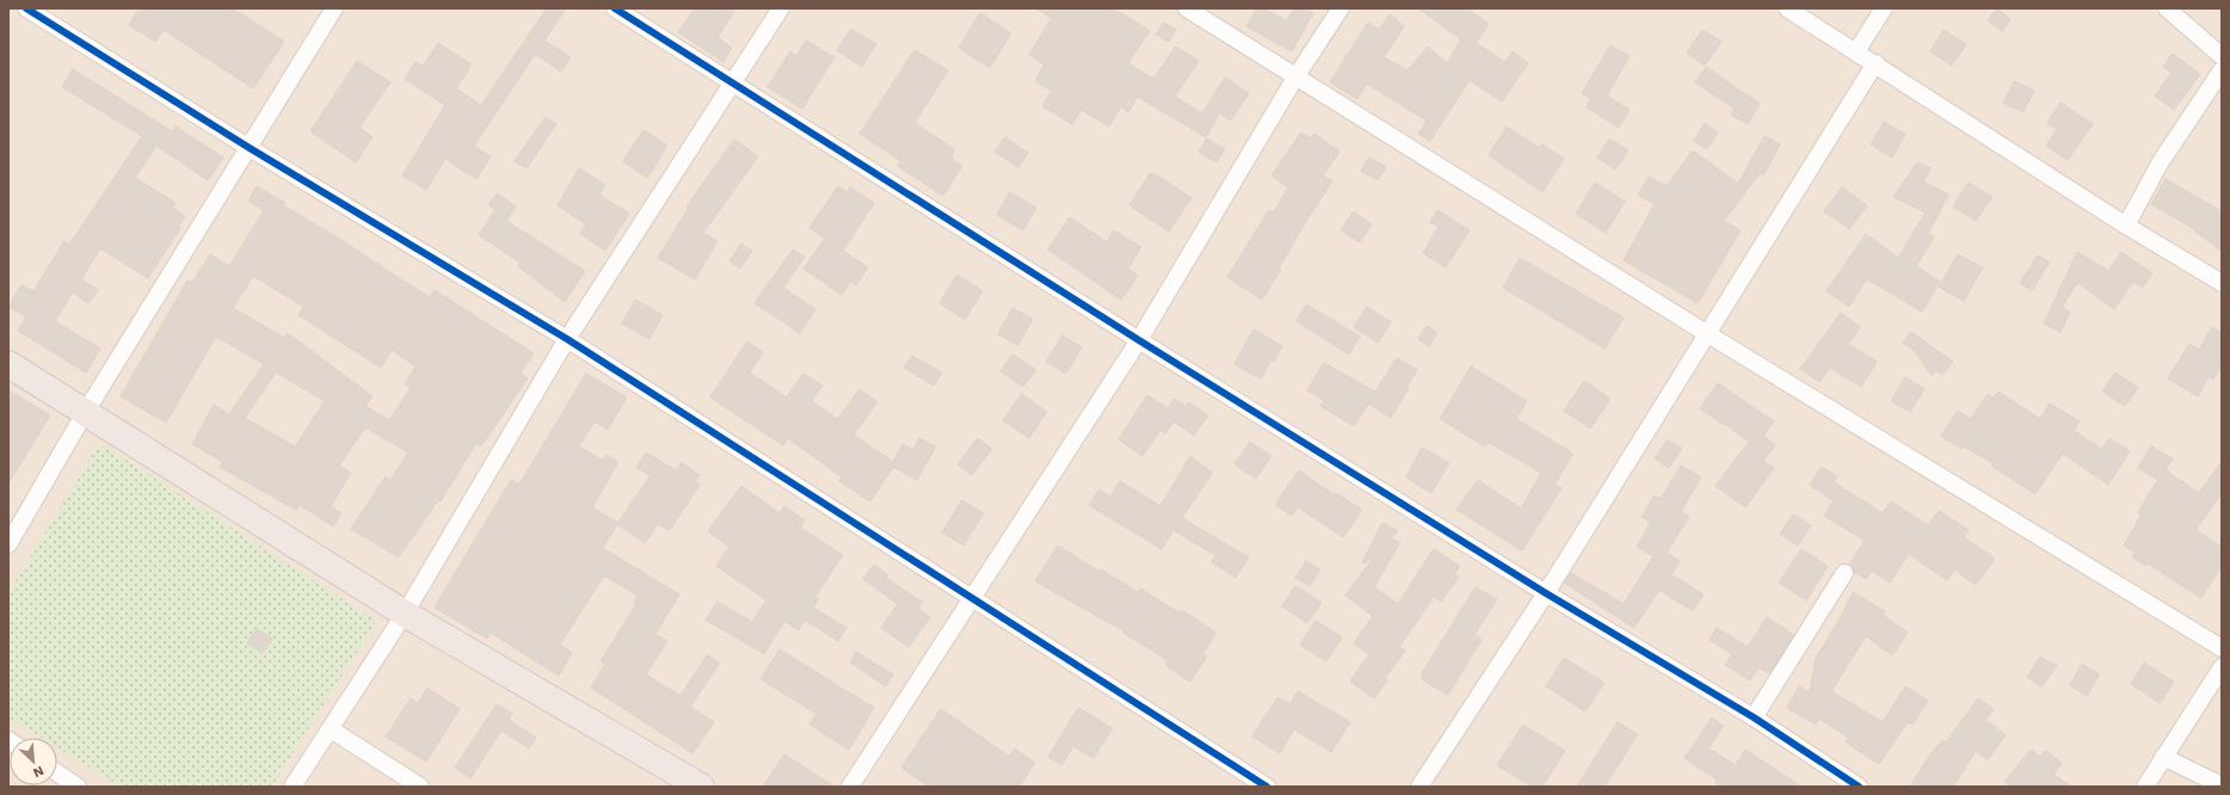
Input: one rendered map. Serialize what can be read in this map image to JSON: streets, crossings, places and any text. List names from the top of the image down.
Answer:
{
  "north": "bottom right"
}
